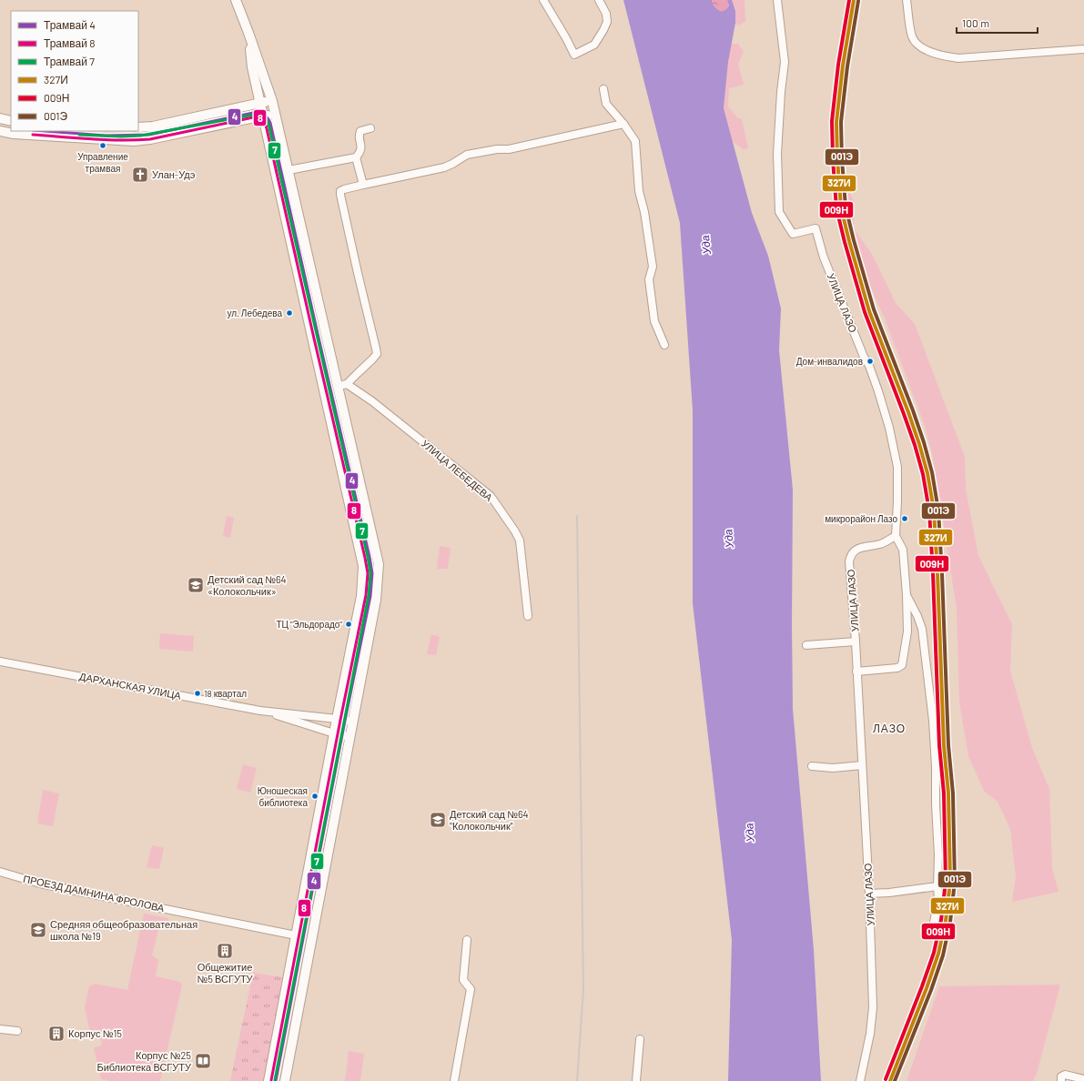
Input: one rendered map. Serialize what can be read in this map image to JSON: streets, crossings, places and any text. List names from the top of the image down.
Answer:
{
  "streets": {
    "street": [
      "УЛИЦА ЛАЗО",
      "УЛИЦА ЛЕБЕДЕВА",
      "ДАРХАНСКАЯ УЛИЦА",
      "ПРОЕЗД ДАМНИНА ФРОЛОВА"
    ]
  },
  "districts": ["ЛАЗО"],
  "water": ["Уда"],
  "places": {
    "other": [
      "Управление трамвая",
      "ул. Лебедева",
      "Дом-инвалидов",
      "микрорайон Лазо",
      "ТЦ \"Эльдорадо\"",
      "18 квартал",
      "Юношеская библиотека"
    ],
    "church": ["Улан-Удэ"],
    "school or university": ["Детский сад №64 «Колокольчик»", "Детский сад №64 \"Колокольчик\"", "Средняя общеобразовательная школа №19"],
    "building": ["Общежитие №5 ВСГУТУ", "Корпус №15"],
    "library": ["Корпус №25 Библиотека ВСГУТУ"]
  },
  "lines": [
    "transit line 327И",
    "transit line 009Н",
    "transit line 001Э",
    "tram line 4",
    "tram line 7",
    "tram line 8"
  ],
  "legend": [
    "Трамвай 4",
    "Трамвай 8",
    "Трамвай 7",
    "327И",
    "009Н",
    "001Э"
  ],
  "scale_bar": "100 m"
}
